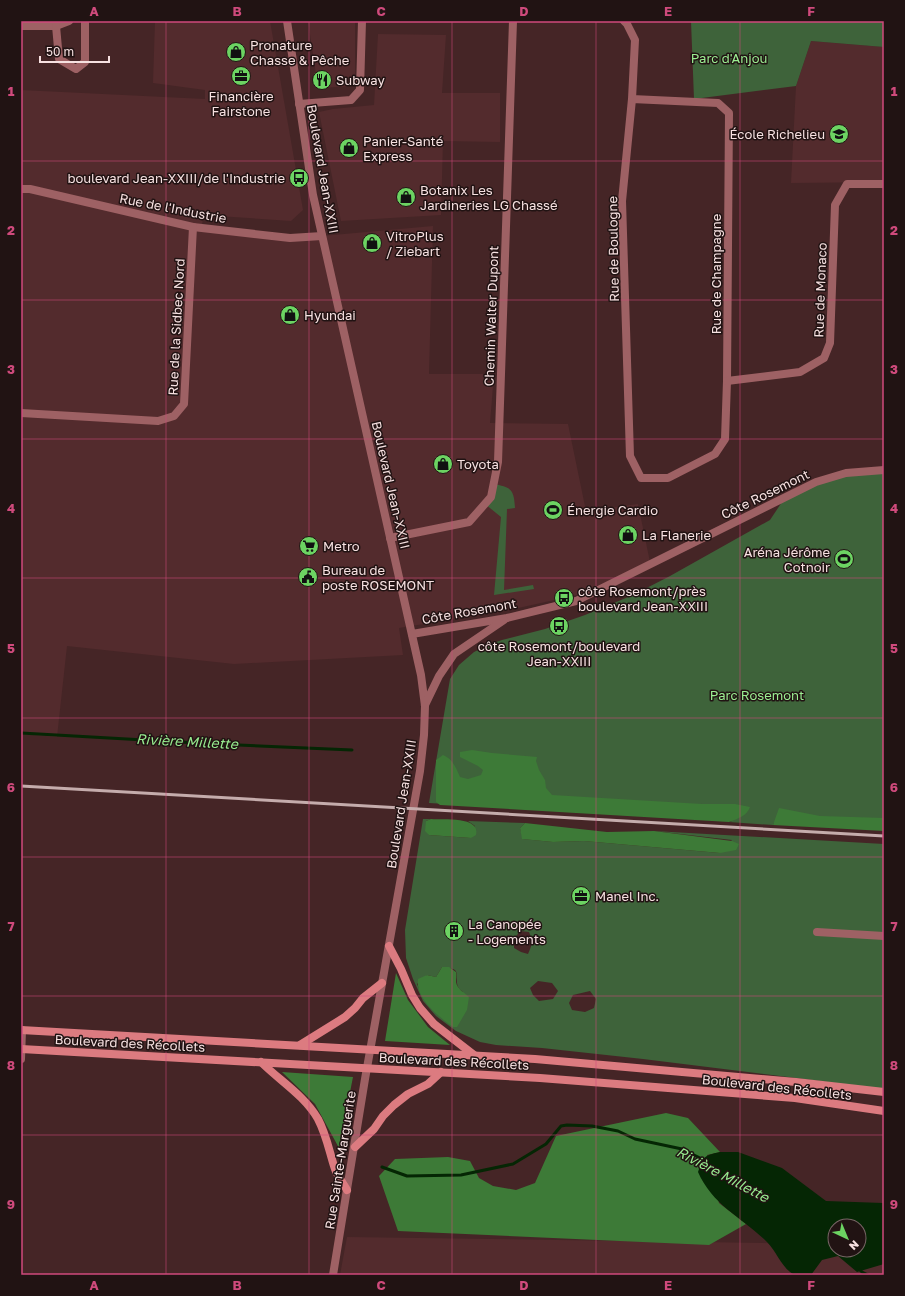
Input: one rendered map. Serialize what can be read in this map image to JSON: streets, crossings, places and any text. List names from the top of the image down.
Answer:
{
  "streets": {
    "main road": ["Boulevard des Récollets"],
    "street": [
      "Boulevard Jean-XXIII",
      "Rue de l'Industrie",
      "Rue de Boulogne",
      "Rue de Champagne",
      "Rue de Monaco",
      "Chemin Walter Dupont",
      "Rue de la Sidbec Nord",
      "Côte Rosemont",
      "Rue Sainte-Marguerite"
    ]
  },
  "crossings": [
    ["Boulevard Jean-XXIII", "Rue de l'Industrie"],
    ["Boulevard Jean-XXIII", "Chemin Walter Dupont"],
    ["Boulevard Jean-XXIII", "Côte Rosemont"],
    ["Boulevard Jean-XXIII", "Boulevard des Récollets"],
    ["Boulevard Jean-XXIII", "Rue Sainte-Marguerite"],
    ["Rue de l'Industrie", "Rue de la Sidbec Nord"],
    ["Rue de Boulogne", "Rue de Champagne"],
    ["Rue de Champagne", "Rue de Monaco"],
    ["Boulevard des Récollets", "Rue Sainte-Marguerite"]
  ],
  "water": ["Rivière Millette"],
  "parks": ["Parc d'Anjou", "Parc Rosemont"],
  "places": {
    "shop": [
      "Pronature Chasse & Pêche",
      "Panier-Santé Express",
      "Botanix Les Jardineries LG Chassé",
      "VitroPlus / Ziebart",
      "Hyundai",
      "Toyota",
      "La Flanerie"
    ],
    "office": ["Financière Fairstone", "Manel Inc."],
    "restaurant": ["Subway"],
    "school or university": ["École Richelieu"],
    "bus stop": ["boulevard Jean-XXIII/de l'Industrie", "côte Rosemont/près boulevard Jean-XXIII", "côte Rosemont/boulevard Jean-XXIII"],
    "sports": ["Énergie Cardio", "Aréna Jérôme Cotnoir"],
    "supermarket": ["Metro"],
    "public building": ["Bureau de poste ROSEMONT"],
    "building": ["La Canopée - Logements"]
  },
  "scale_bar": "50 m",
  "north": "bottom right",
  "grid": {
    "columns": [
      "A",
      "B",
      "C",
      "D",
      "E",
      "F"
    ],
    "rows": [
      "1",
      "2",
      "3",
      "4",
      "5",
      "6",
      "7",
      "8",
      "9"
    ]
  }
}
